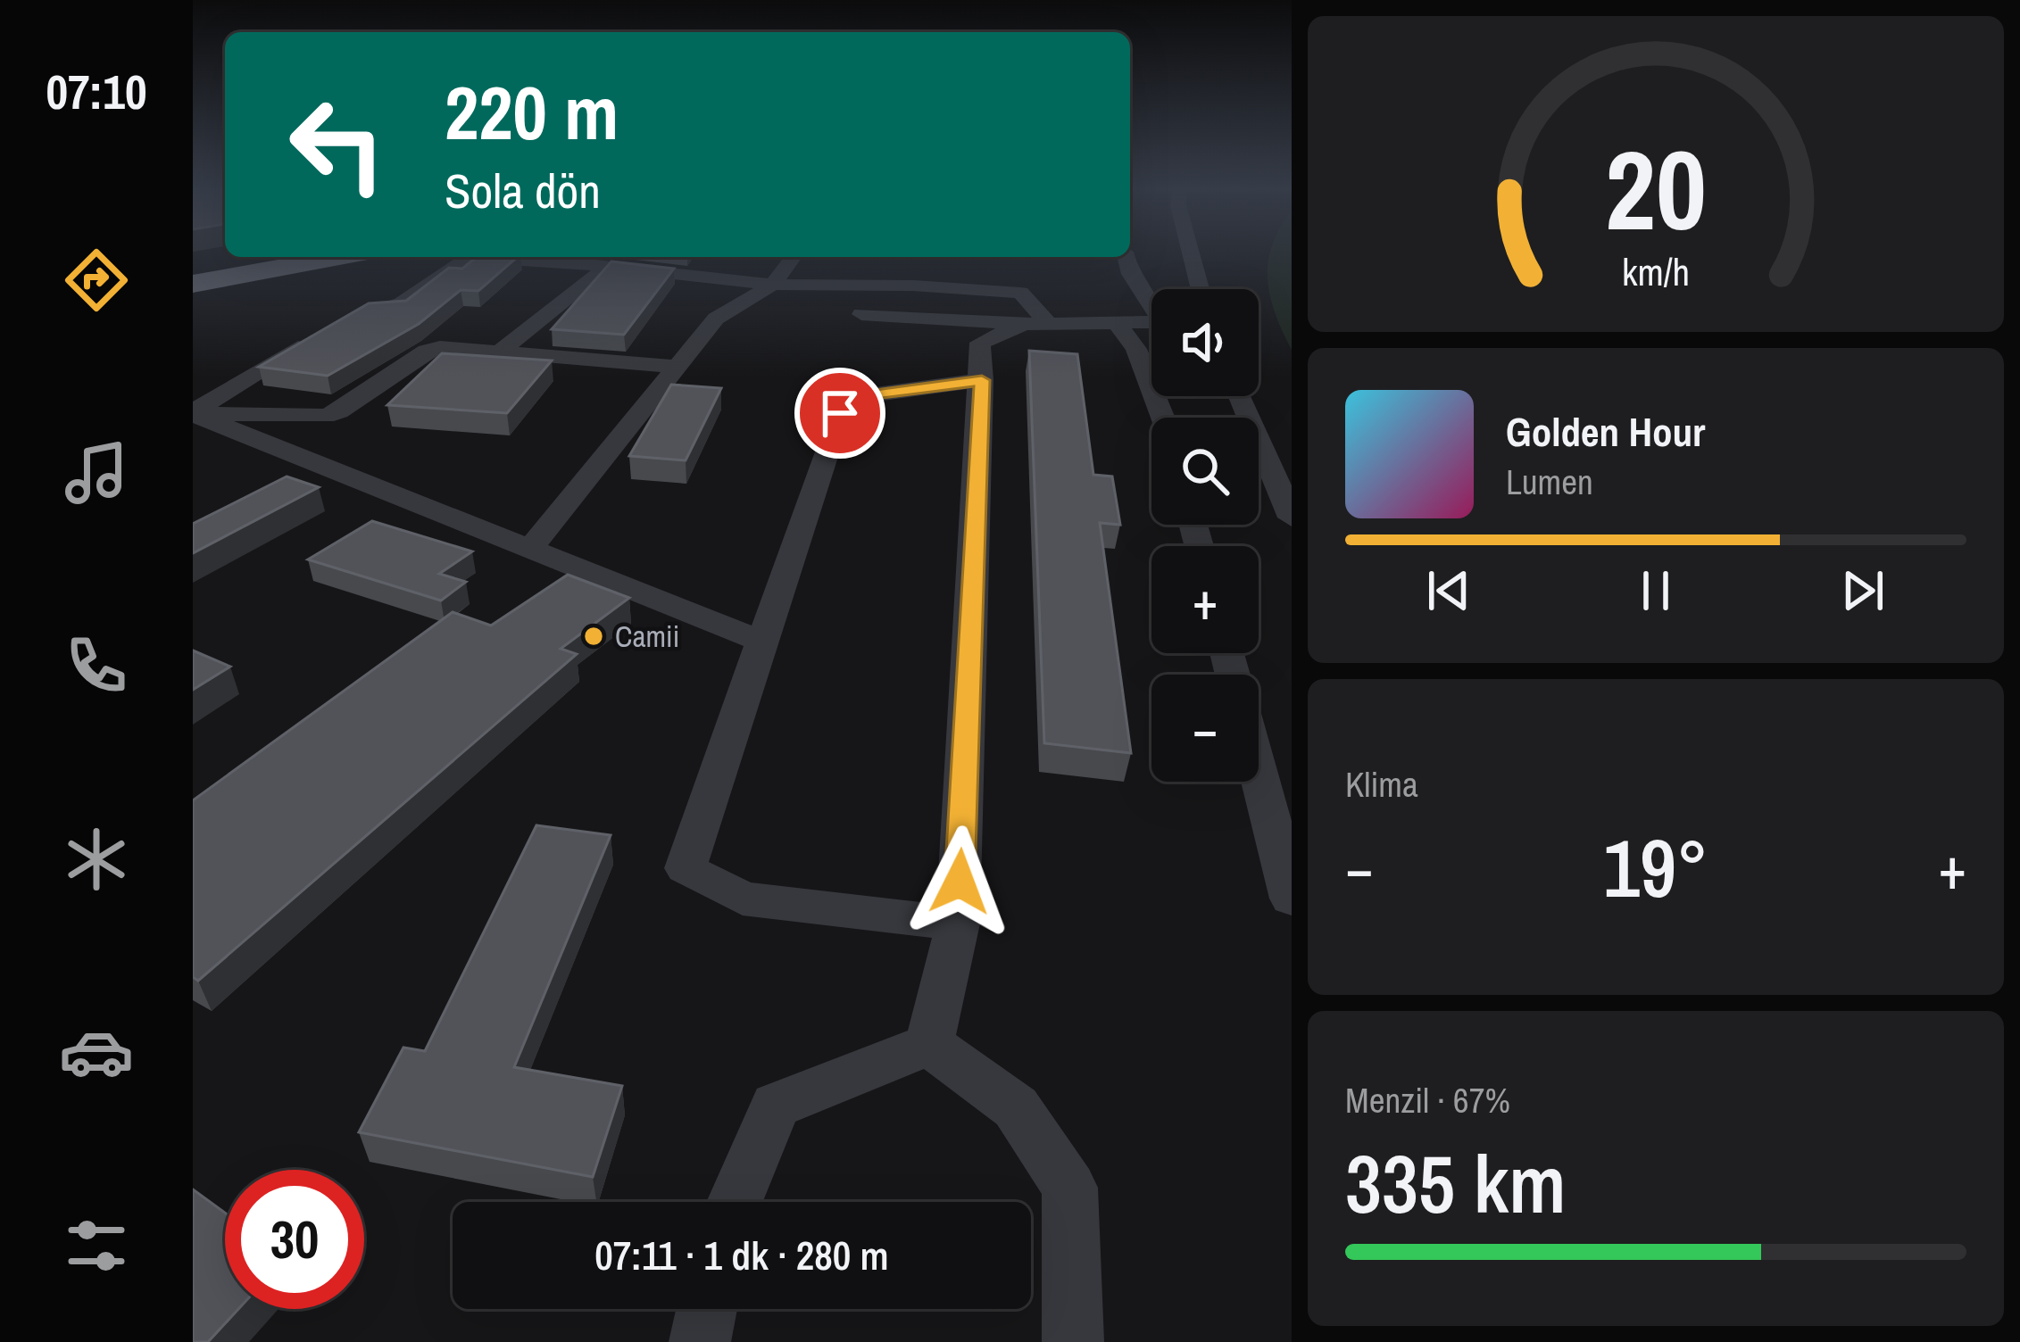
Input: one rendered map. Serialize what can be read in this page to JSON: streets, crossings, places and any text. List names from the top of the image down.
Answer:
{
  "places": ["Camii"],
  "page": {
    "tabs": "07:10",
    "turn": ["220 m", "Sola dön"],
    "map_buttons": ["+", "−"],
    "song": ["Golden Hour", "Lumen"],
    "tile": [
      "Klima",
      ["Menzil · 67%", "335 km"]
    ],
    "heat": ["−", "19°", "+"],
    "limit": "30",
    "trip": "07:11 · 1 dk · 280 m",
    "gauge": ["20", "km/h"]
  }
}
